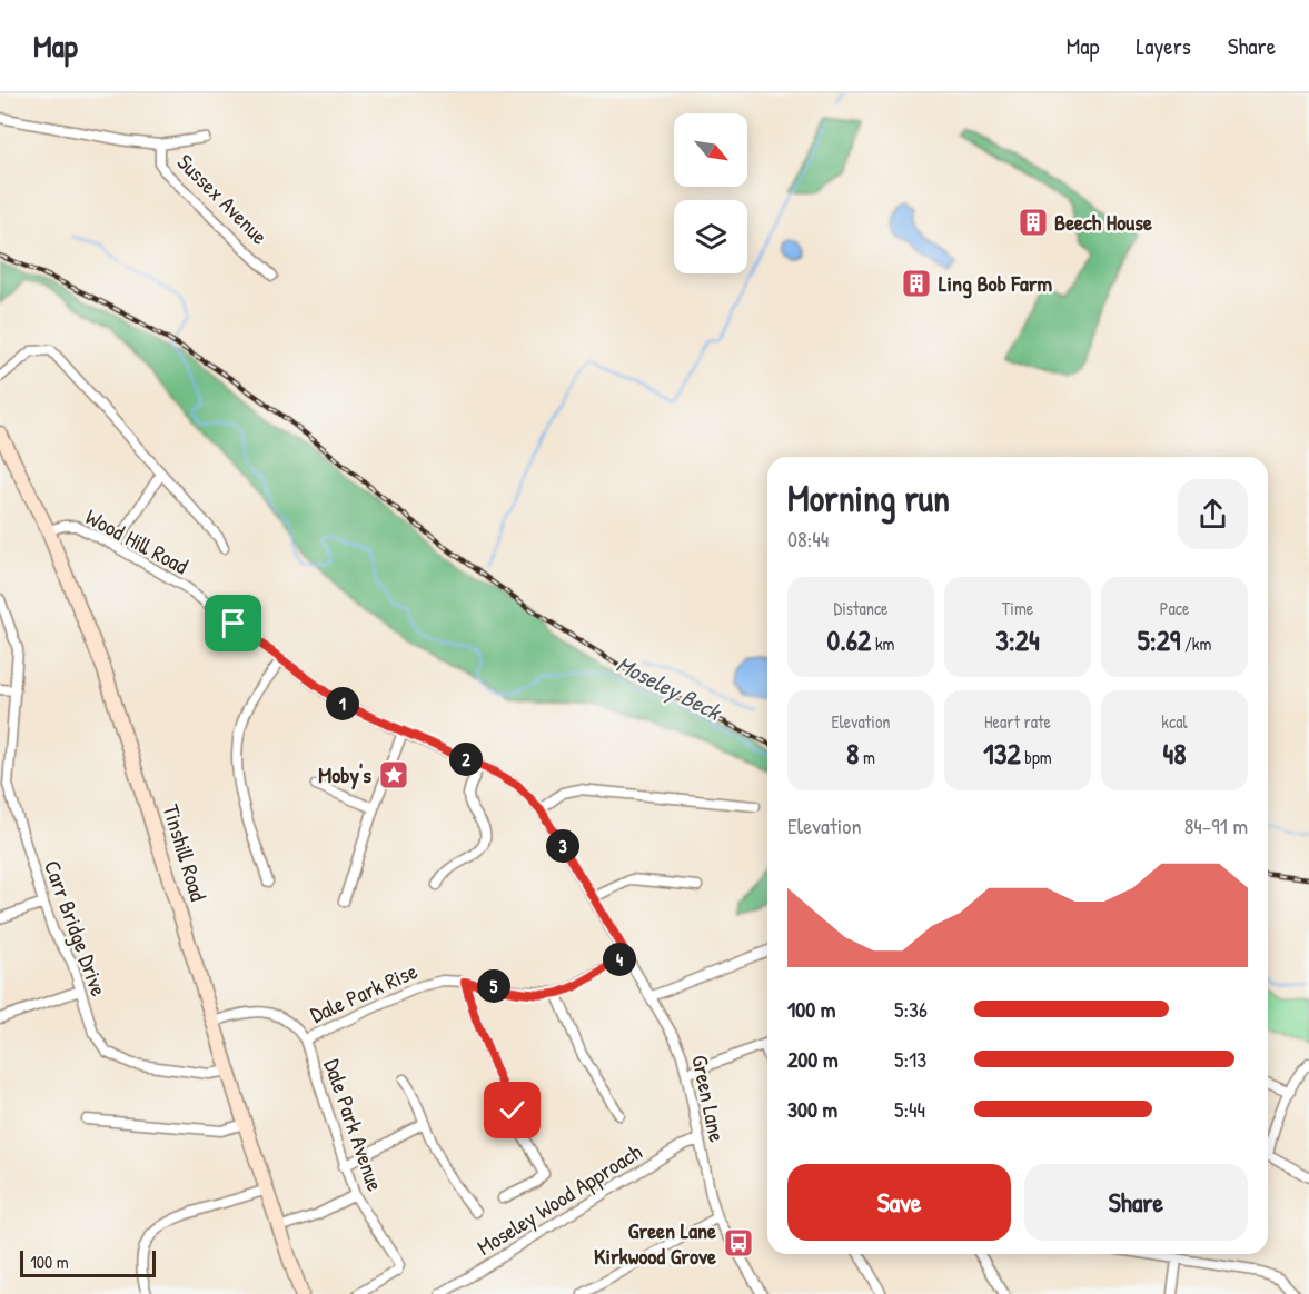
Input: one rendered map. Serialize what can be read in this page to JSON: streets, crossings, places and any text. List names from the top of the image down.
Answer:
{
  "streets": {
    "street": [
      "Sussex Avenue",
      "Wood Hill Road",
      "Tinshill Road",
      "Carr Bridge Drive",
      "Dale Park Rise",
      "Green Lane",
      "Dale Park Avenue",
      "Moseley Wood Approach"
    ]
  },
  "crossings": [
    ["Wood Hill Road", "Tinshill Road"],
    ["Wood Hill Road", "Green Lane"],
    ["Tinshill Road", "Carr Bridge Drive"],
    ["Tinshill Road", "Dale Park Avenue"],
    ["Dale Park Rise", "Green Lane"],
    ["Dale Park Rise", "Dale Park Avenue"],
    ["Green Lane", "Moseley Wood Approach"]
  ],
  "water": ["Moseley Beck"],
  "places": {
    "building": ["Beech House", "Ling Bob Farm"],
    "place": ["Moby's"],
    "bus stop": ["Green Lane Kirkwood Grove"]
  },
  "scale_bar": "100 m",
  "north": "bottom right",
  "page": {
    "header": "Map",
    "nav": ["Map", "Layers", "Share"],
    "heading": ["Morning run", "08:44"],
    "stats": [
      ["Distance", "0.62 km"],
      ["Time", "3:24"],
      ["Pace", "5:29 /km"],
      ["Elevation", "8 m"],
      ["Heart rate", "132 bpm"],
      ["kcal", "48"]
    ],
    "pins": [
      "1",
      "2",
      "3",
      "4",
      "5"
    ],
    "chart": ["Elevation", "84–91 m"],
    "list": [
      {
        "name": "100 m",
        "note": "5:36"
      },
      {
        "name": "200 m",
        "note": "5:13"
      },
      {
        "name": "300 m",
        "note": "5:44"
      }
    ],
    "buttons": ["Save", "Share"],
    "scale": "100 m"
  }
}
